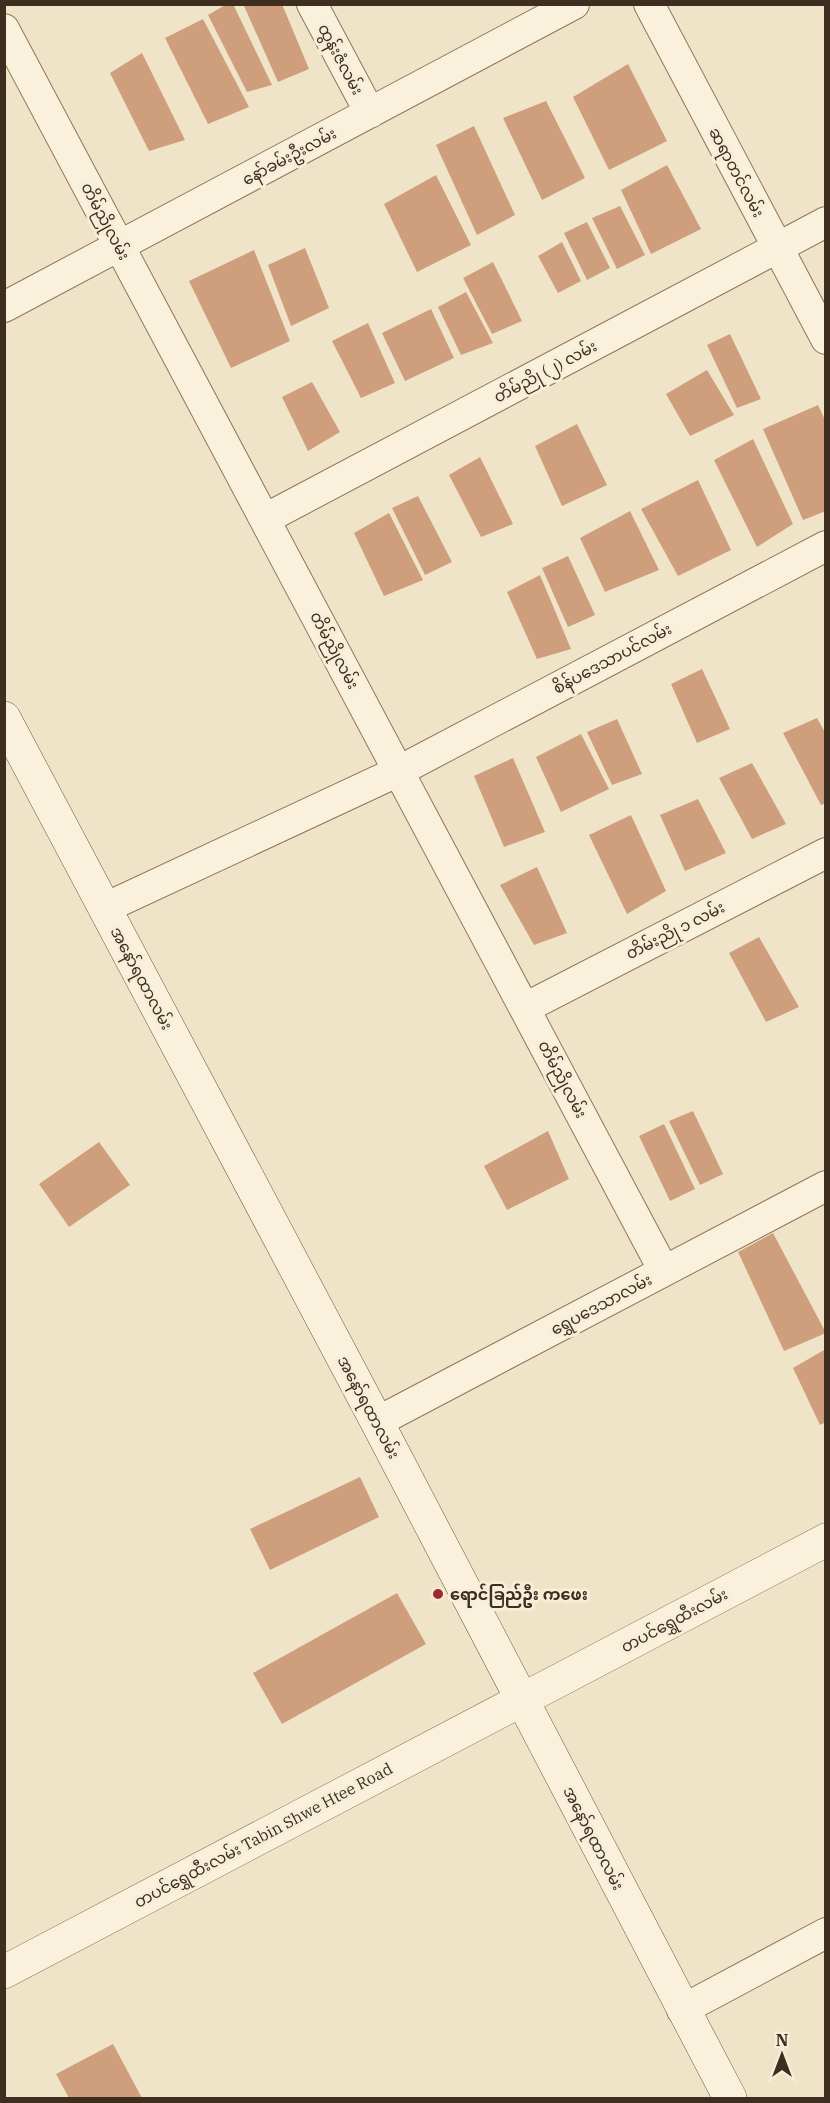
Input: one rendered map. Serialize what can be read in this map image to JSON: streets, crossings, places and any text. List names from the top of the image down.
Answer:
{
  "streets": {
    "main road": ["အနော်ရထာလမ်း", "တပင်ရွှေထီးလမ်း", "တပင်ရွှေထီးလမ်း Tabin Shwe Htee Road"],
    "street": [
      "ထွန်းဇံလမ်း",
      "နော်ခမ်းဦးလမ်း",
      "ဆရာတင်လမ်း",
      "တိမ်ညိုလမ်း",
      "တိမ်ညို (၂) လမ်း",
      "စိန်ပဒေသာပင်လမ်း",
      "တိမ်းညို ၁ လမ်း",
      "ရွှေပဒေသာလမ်း"
    ]
  },
  "crossings": [
    ["ထွန်းဇံလမ်း", "နော်ခမ်းဦးလမ်း"],
    ["နော်ခမ်းဦးလမ်း", "တိမ်ညိုလမ်း"],
    ["ဆရာတင်လမ်း", "တိမ်ညို (၂) လမ်း"],
    ["တိမ်ညိုလမ်း", "တိမ်ညို (၂) လမ်း"],
    ["တိမ်ညိုလမ်း", "စိန်ပဒေသာပင်လမ်း"],
    ["တိမ်ညိုလမ်း", "တိမ်းညို ၁ လမ်း"],
    ["တိမ်ညိုလမ်း", "ရွှေပဒေသာလမ်း"],
    ["စိန်ပဒေသာပင်လမ်း", "အနော်ရထာလမ်း"],
    ["အနော်ရထာလမ်း", "ရွှေပဒေသာလမ်း"],
    ["အနော်ရထာလမ်း", "တပင်ရွှေထီးလမ်း"],
    ["အနော်ရထာလမ်း", "တပင်ရွှေထီးလမ်း Tabin Shwe Htee Road"],
    ["တပင်ရွှေထီးလမ်း", "တပင်ရွှေထီးလမ်း Tabin Shwe Htee Road"]
  ],
  "places": ["ရောင်ခြည်ဦး ကဖေး"],
  "north": "top"
}
